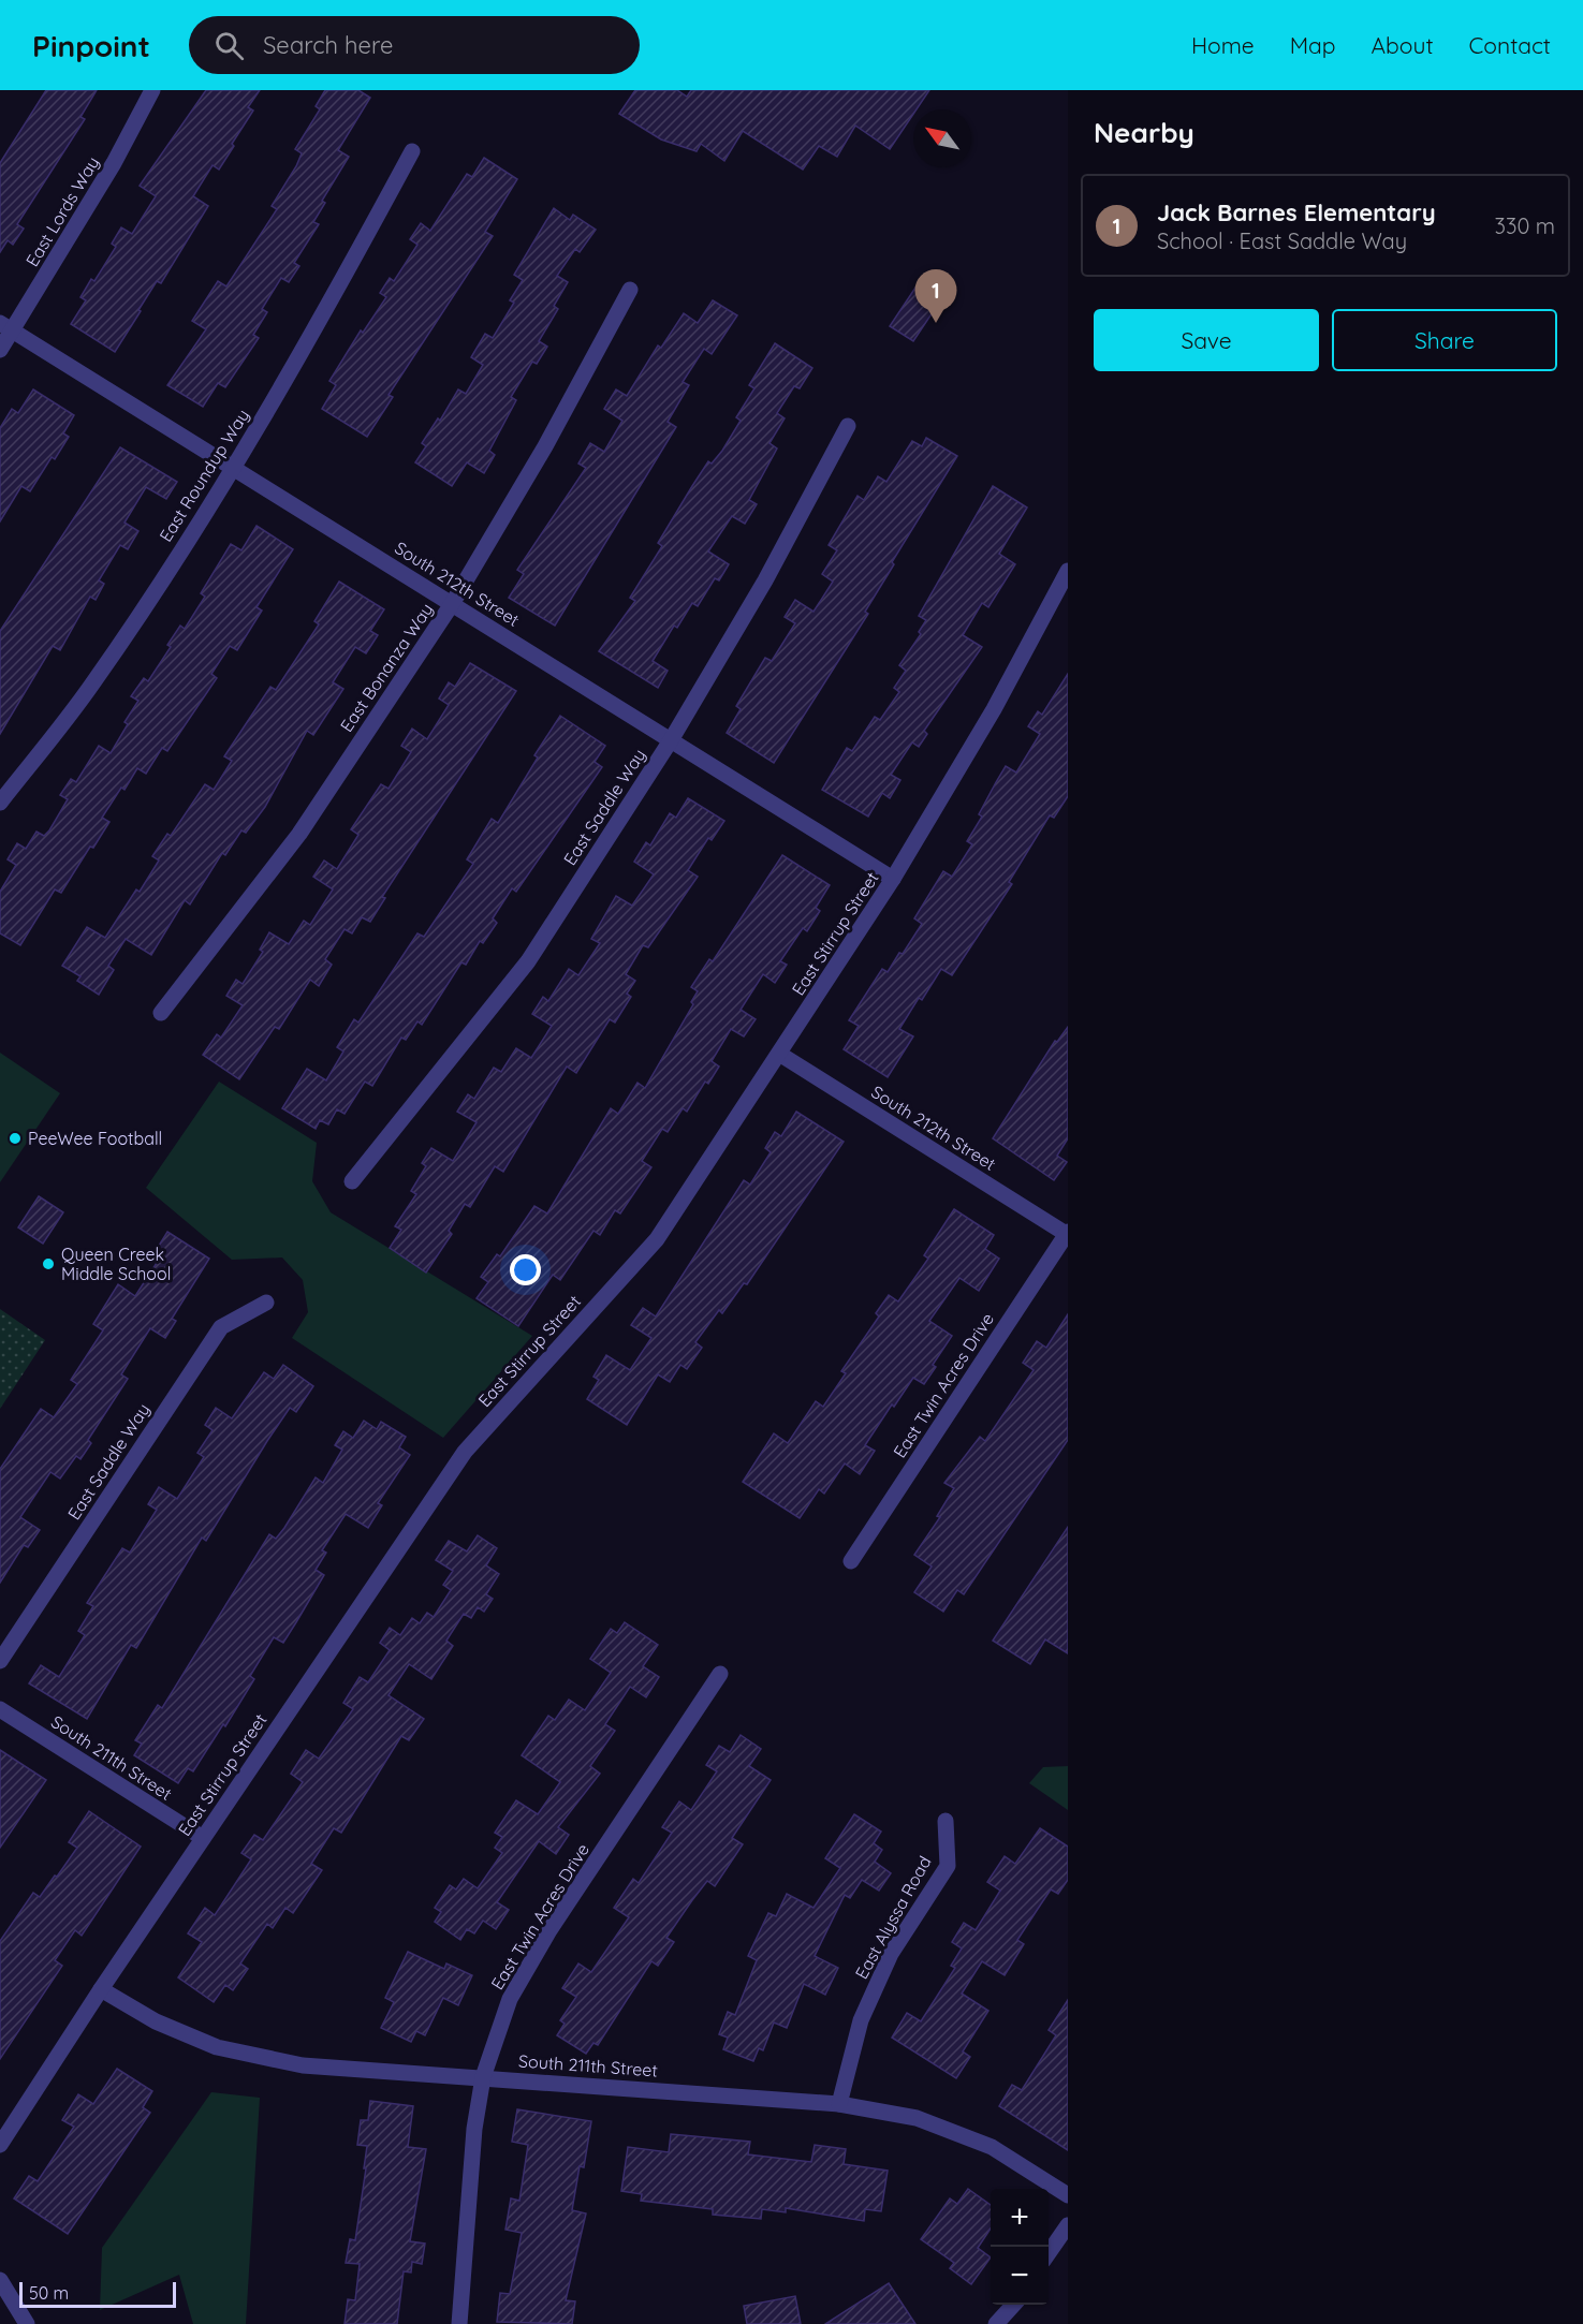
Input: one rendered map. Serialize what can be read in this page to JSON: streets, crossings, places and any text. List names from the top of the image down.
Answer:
{
  "streets": {
    "street": [
      "East Lords Way",
      "East Roundup Way",
      "South 212th Street",
      "East Bonanza Way",
      "East Saddle Way",
      "East Stirrup Street",
      "East Twin Acres Drive",
      "South 211th Street",
      "East Alyssa Road"
    ]
  },
  "crossings": [
    ["East Lords Way", "South 212th Street"],
    ["East Roundup Way", "South 212th Street"],
    ["South 212th Street", "East Bonanza Way"],
    ["South 212th Street", "East Saddle Way"],
    ["South 212th Street", "East Stirrup Street"],
    ["South 212th Street", "East Twin Acres Drive"],
    ["East Stirrup Street", "South 211th Street"],
    ["East Twin Acres Drive", "South 211th Street"],
    ["South 211th Street", "East Alyssa Road"]
  ],
  "places": ["PeeWee Football", "Queen Creek Middle School"],
  "scale_bar": "50 m",
  "north": "top left",
  "page": {
    "header": "Pinpoint",
    "search": "Search here",
    "nav": [
      "Home",
      "Map",
      "About",
      "Contact"
    ],
    "heading": "Nearby",
    "list": [
      {
        "mark": "1",
        "name": "Jack Barnes Elementary",
        "note": "School · East Saddle Way",
        "value": "330 m"
      }
    ],
    "pins": "1",
    "buttons": ["Save", "Share"],
    "map_buttons": ["+", "−"],
    "scale": "50 m"
  }
}
